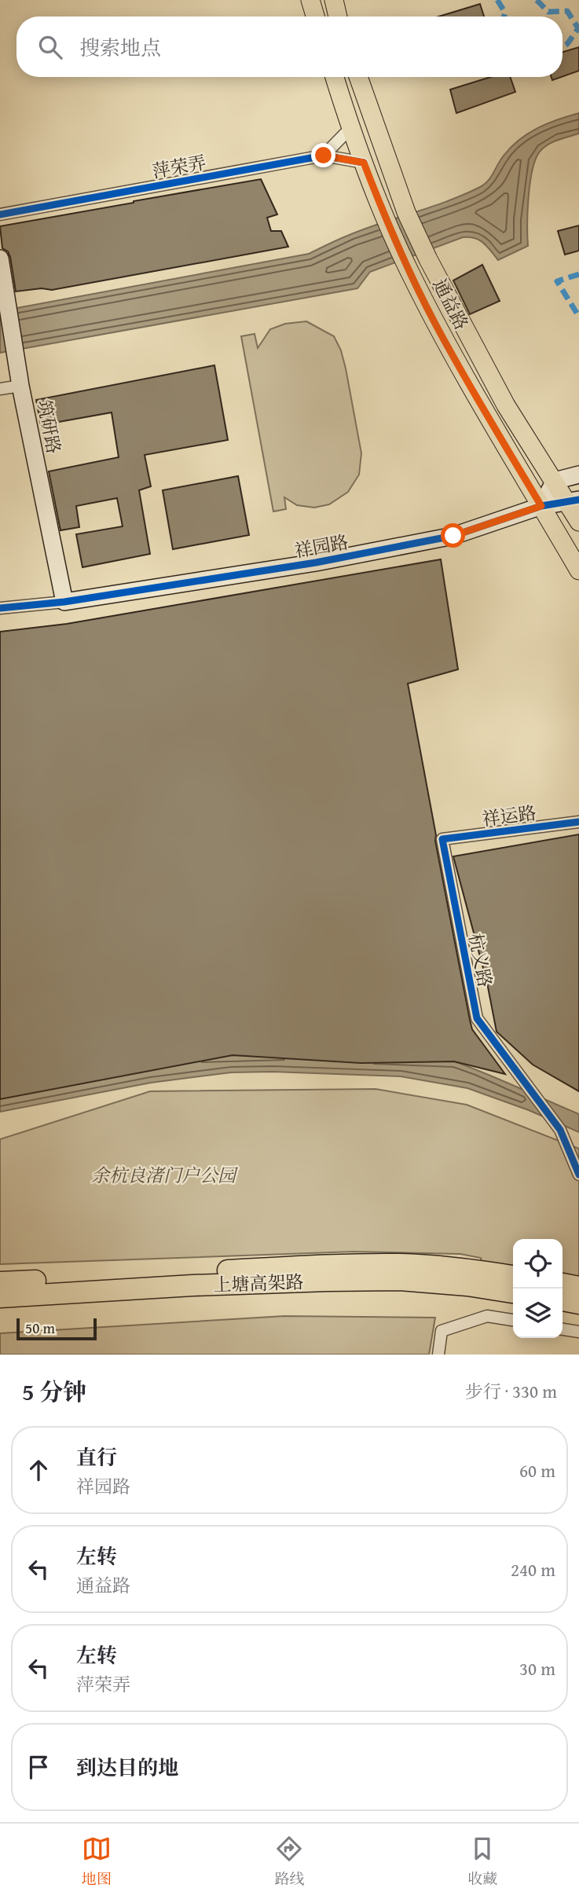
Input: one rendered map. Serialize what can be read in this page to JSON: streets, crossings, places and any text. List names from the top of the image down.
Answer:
{
  "streets": {
    "highway": ["上塘高架路"],
    "main road": ["通益路"],
    "street": [
      "萍荣弄",
      "筑研路",
      "祥园路",
      "祥运路",
      "杭义路"
    ]
  },
  "crossings": [
    ["萍荣弄", "通益路"],
    ["通益路", "祥园路"],
    ["筑研路", "祥园路"],
    ["祥运路", "杭义路"]
  ],
  "parks": ["余杭良渚门户公园"],
  "scale_bar": "50 m",
  "page": {
    "search": "搜索地点",
    "scale": "50 m",
    "heading": ["5 分钟", "步行 · 330 m"],
    "list": [
      ["直行", "祥园路", "60 m"],
      ["左转", "通益路", "240 m"],
      ["左转", "萍荣弄", "30 m"],
      "到达目的地"
    ],
    "nav": ["地图", "路线", "收藏"]
  }
}
